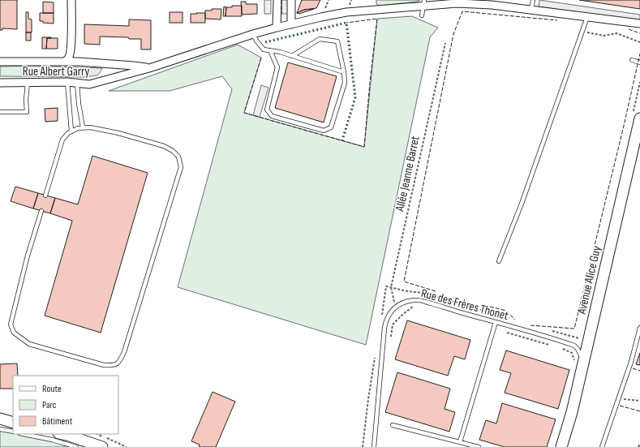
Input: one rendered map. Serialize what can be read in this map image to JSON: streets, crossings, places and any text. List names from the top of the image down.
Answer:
{
  "streets": {
    "main road": ["Avenue Alice Guy"],
    "street": ["Rue Albert Garry"],
    "lane": ["Rue des Frères Thonet"],
    "path": ["Allée Jeanne Barret"]
  },
  "crossings": [
    ["Allée Jeanne Barret", "Rue des Frères Thonet"],
    ["Avenue Alice Guy", "Rue des Frères Thonet"]
  ],
  "legend": ["Route", "Parc", "Bâtiment"]
}
